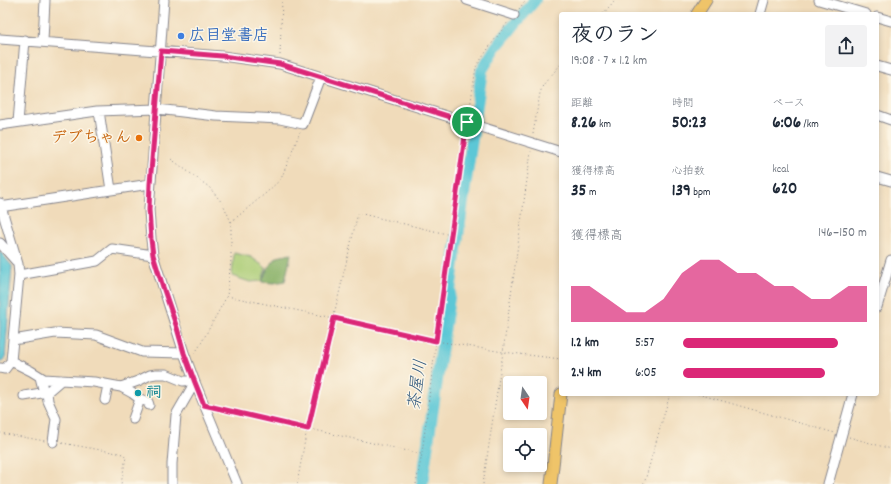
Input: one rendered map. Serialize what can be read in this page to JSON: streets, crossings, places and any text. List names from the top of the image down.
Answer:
{
  "water": ["茶屋川"],
  "places": ["広目堂書店", "デブちゃん", "祠"],
  "north": "bottom",
  "page": {
    "heading": ["夜のラン", "19:08 · 7 × 1.2 km"],
    "stats": [
      ["距離", "8.26 km"],
      ["時間", "50:23"],
      ["ペース", "6:06 /km"],
      ["獲得標高", "35 m"],
      ["心拍数", "139 bpm"],
      ["kcal", "620"]
    ],
    "chart": ["獲得標高", "146–150 m"],
    "list": [
      {
        "name": "1.2 km",
        "note": "5:57"
      },
      {
        "name": "2.4 km",
        "note": "6:05"
      }
    ]
  }
}
